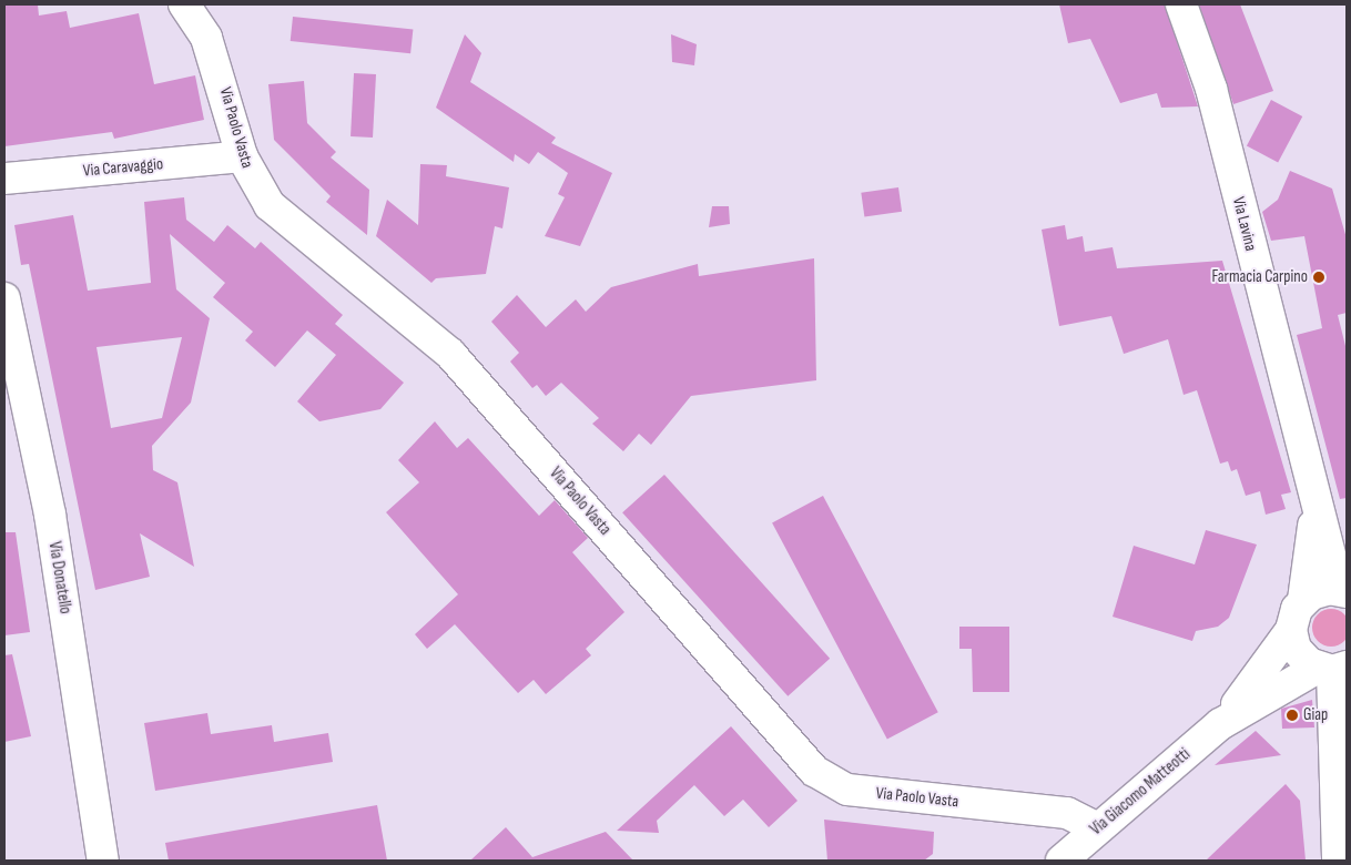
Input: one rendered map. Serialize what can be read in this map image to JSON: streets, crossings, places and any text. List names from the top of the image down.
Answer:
{
  "streets": {
    "street": [
      "Via Paolo Vasta",
      "Via Caravaggio",
      "Via Lavina",
      "Via Donatello",
      "Via Giacomo Matteotti"
    ]
  },
  "crossings": [
    ["Via Paolo Vasta", "Via Caravaggio"],
    ["Via Paolo Vasta", "Via Giacomo Matteotti"]
  ],
  "places": ["Farmacia Carpino", "Giap"]
}
